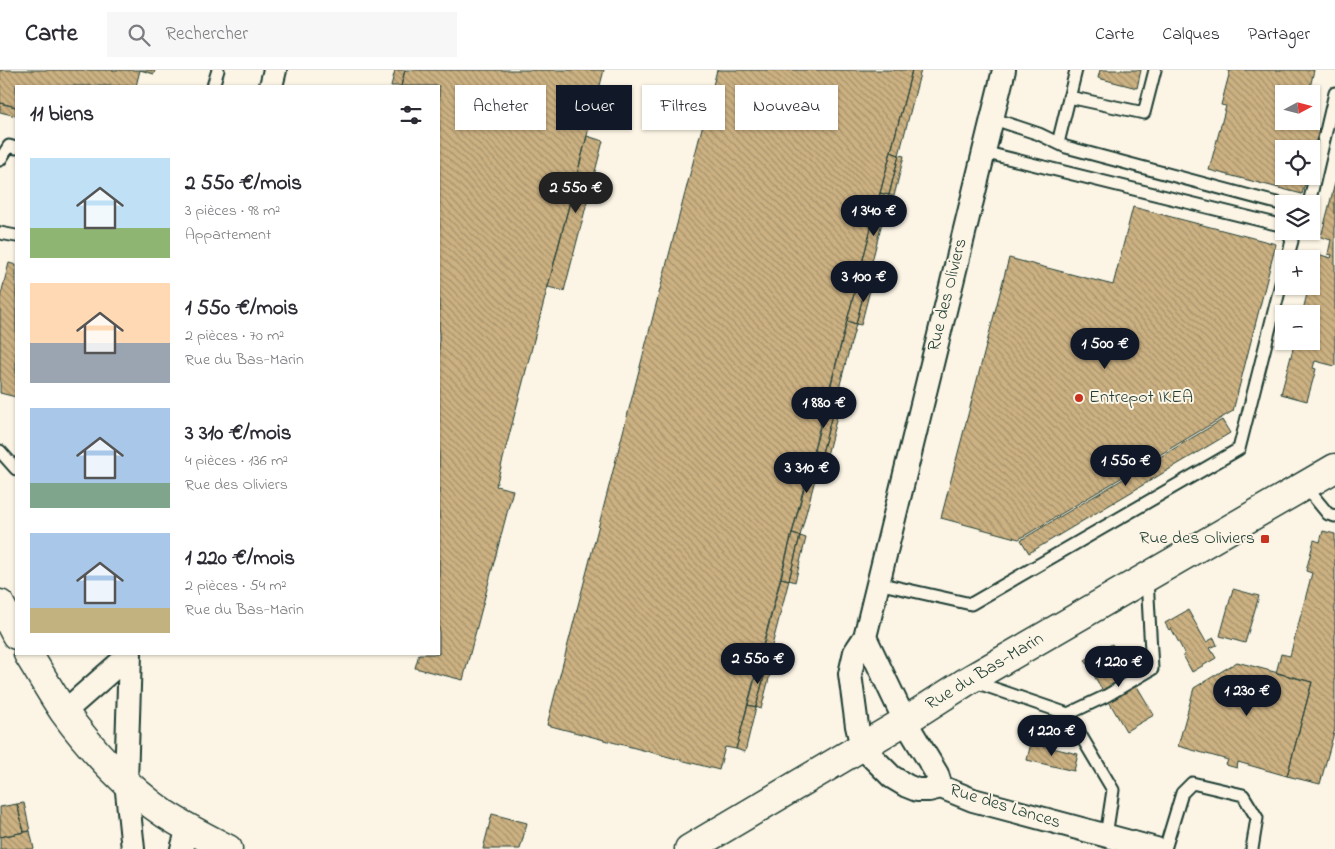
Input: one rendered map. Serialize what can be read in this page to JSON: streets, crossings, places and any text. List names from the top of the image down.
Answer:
{
  "streets": {
    "main road": ["Rue du Bas-Marin"],
    "street": ["Rue des Oliviers", "Rue des Lances"]
  },
  "crossings": [
    ["Rue des Oliviers", "Rue du Bas-Marin"],
    ["Rue des Oliviers", "Rue des Lances"],
    ["Rue du Bas-Marin", "Rue des Lances"]
  ],
  "places": {
    "other": ["Entrepot IKEA"],
    "transit": ["Rue des Oliviers"]
  },
  "north": "right",
  "page": {
    "header": "Carte",
    "search": "Rechercher",
    "nav": ["Carte", "Calques", "Partager"],
    "map_buttons": ["+", "−"],
    "chip": [
      "Acheter",
      "Louer",
      "Filtres",
      "Nouveau"
    ],
    "heading": "11 biens",
    "list": [
      {
        "name": "2 550 €/mois",
        "note": "3 pièces · 98 m² · Appartement"
      },
      {
        "name": "1 550 €/mois",
        "note": "2 pièces · 70 m² · Rue du Bas-Marin"
      },
      {
        "name": "3 310 €/mois",
        "note": "4 pièces · 136 m² · Rue des Oliviers"
      },
      {
        "name": "1 220 €/mois",
        "note": "2 pièces · 54 m² · Rue du Bas-Marin"
      }
    ],
    "price": [
      "2 550 €",
      "1 340 €",
      "3 100 €",
      "1 500 €",
      "1 880 €",
      "1 550 €",
      "3 310 €",
      "2 550 €",
      "1 220 €",
      "1 230 €",
      "1 220 €"
    ]
  }
}
